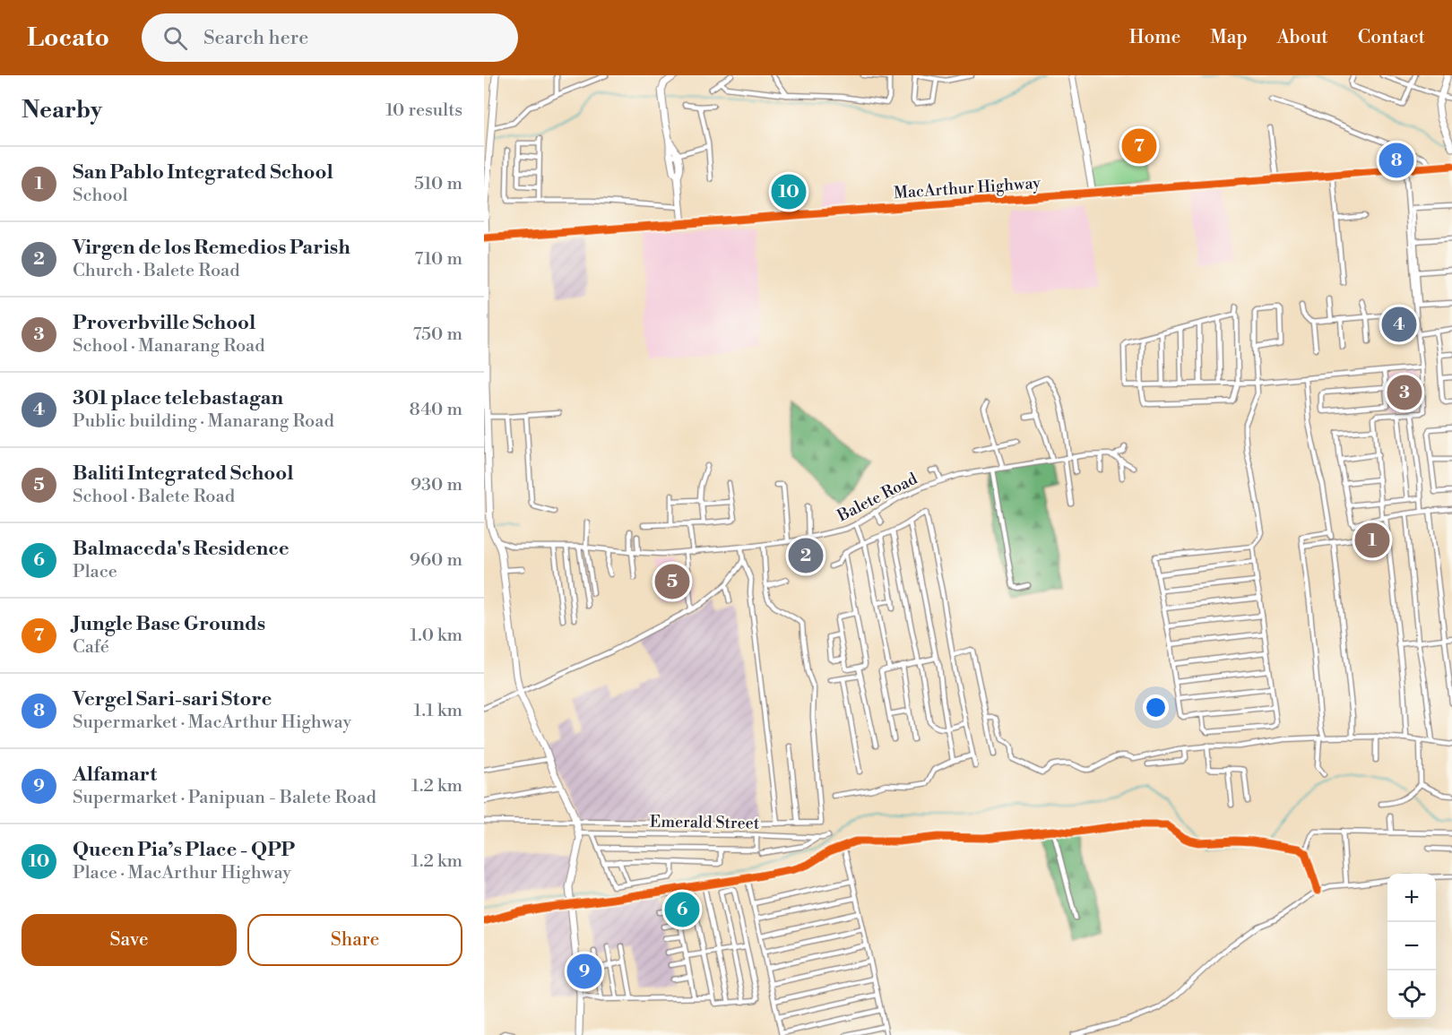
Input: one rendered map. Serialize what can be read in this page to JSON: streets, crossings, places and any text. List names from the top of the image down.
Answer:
{
  "streets": {
    "highway": ["MacArthur Highway"],
    "street": ["Balete Road", "Emerald Street"]
  },
  "page": {
    "header": "Locato",
    "search": "Search here",
    "nav": [
      "Home",
      "Map",
      "About",
      "Contact"
    ],
    "heading": ["Nearby", "10 results"],
    "pins": [
      "7",
      "8",
      "10",
      "4",
      "3",
      "1",
      "2",
      "5",
      "6",
      "9"
    ],
    "list": [
      {
        "mark": "1",
        "name": "San Pablo Integrated School",
        "note": "School",
        "value": "510 m"
      },
      {
        "mark": "2",
        "name": "Virgen de los Remedios Parish",
        "note": "Church · Balete Road",
        "value": "710 m"
      },
      {
        "mark": "3",
        "name": "Proverbville School",
        "note": "School · Manarang Road",
        "value": "750 m"
      },
      {
        "mark": "4",
        "name": "301 place telebastagan",
        "note": "Public building · Manarang Road",
        "value": "840 m"
      },
      {
        "mark": "5",
        "name": "Baliti Integrated School",
        "note": "School · Balete Road",
        "value": "930 m"
      },
      {
        "mark": "6",
        "name": "Balmaceda's Residence",
        "note": "Place",
        "value": "960 m"
      },
      {
        "mark": "7",
        "name": "Jungle Base Grounds",
        "note": "Café",
        "value": "1.0 km"
      },
      {
        "mark": "8",
        "name": "Vergel Sari-sari Store",
        "note": "Supermarket · MacArthur Highway",
        "value": "1.1 km"
      },
      {
        "mark": "9",
        "name": "Alfamart",
        "note": "Supermarket · Panipuan - Balete Road",
        "value": "1.2 km"
      },
      {
        "mark": "10",
        "name": "Queen Pia’s Place - QPP",
        "note": "Place · MacArthur Highway",
        "value": "1.2 km"
      }
    ],
    "map_buttons": ["+", "−"],
    "buttons": ["Save", "Share"]
  }
}
